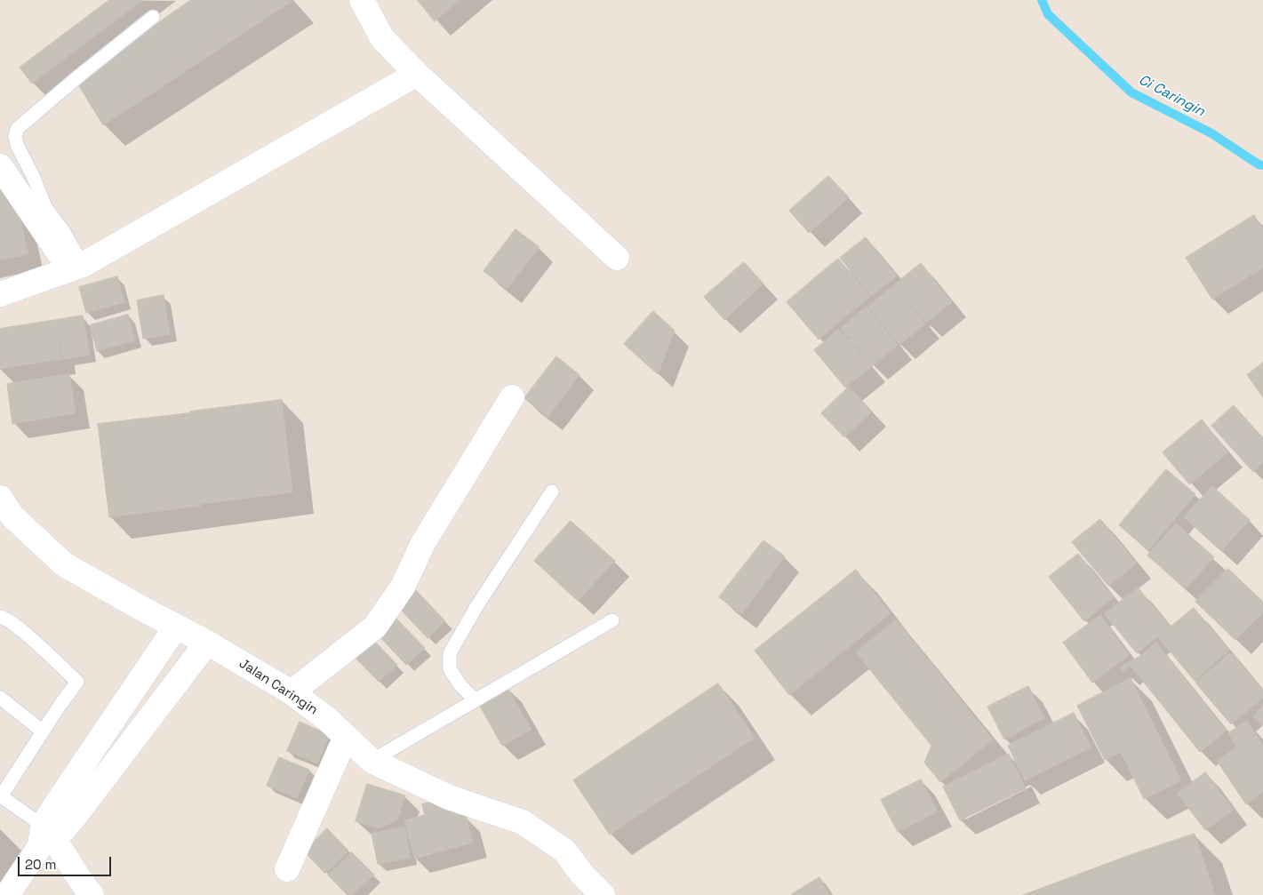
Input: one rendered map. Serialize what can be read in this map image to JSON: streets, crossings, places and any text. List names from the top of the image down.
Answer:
{
  "streets": {
    "street": ["Jalan Caringin"]
  },
  "water": ["Ci Caringin"],
  "scale_bar": "20 m"
}
